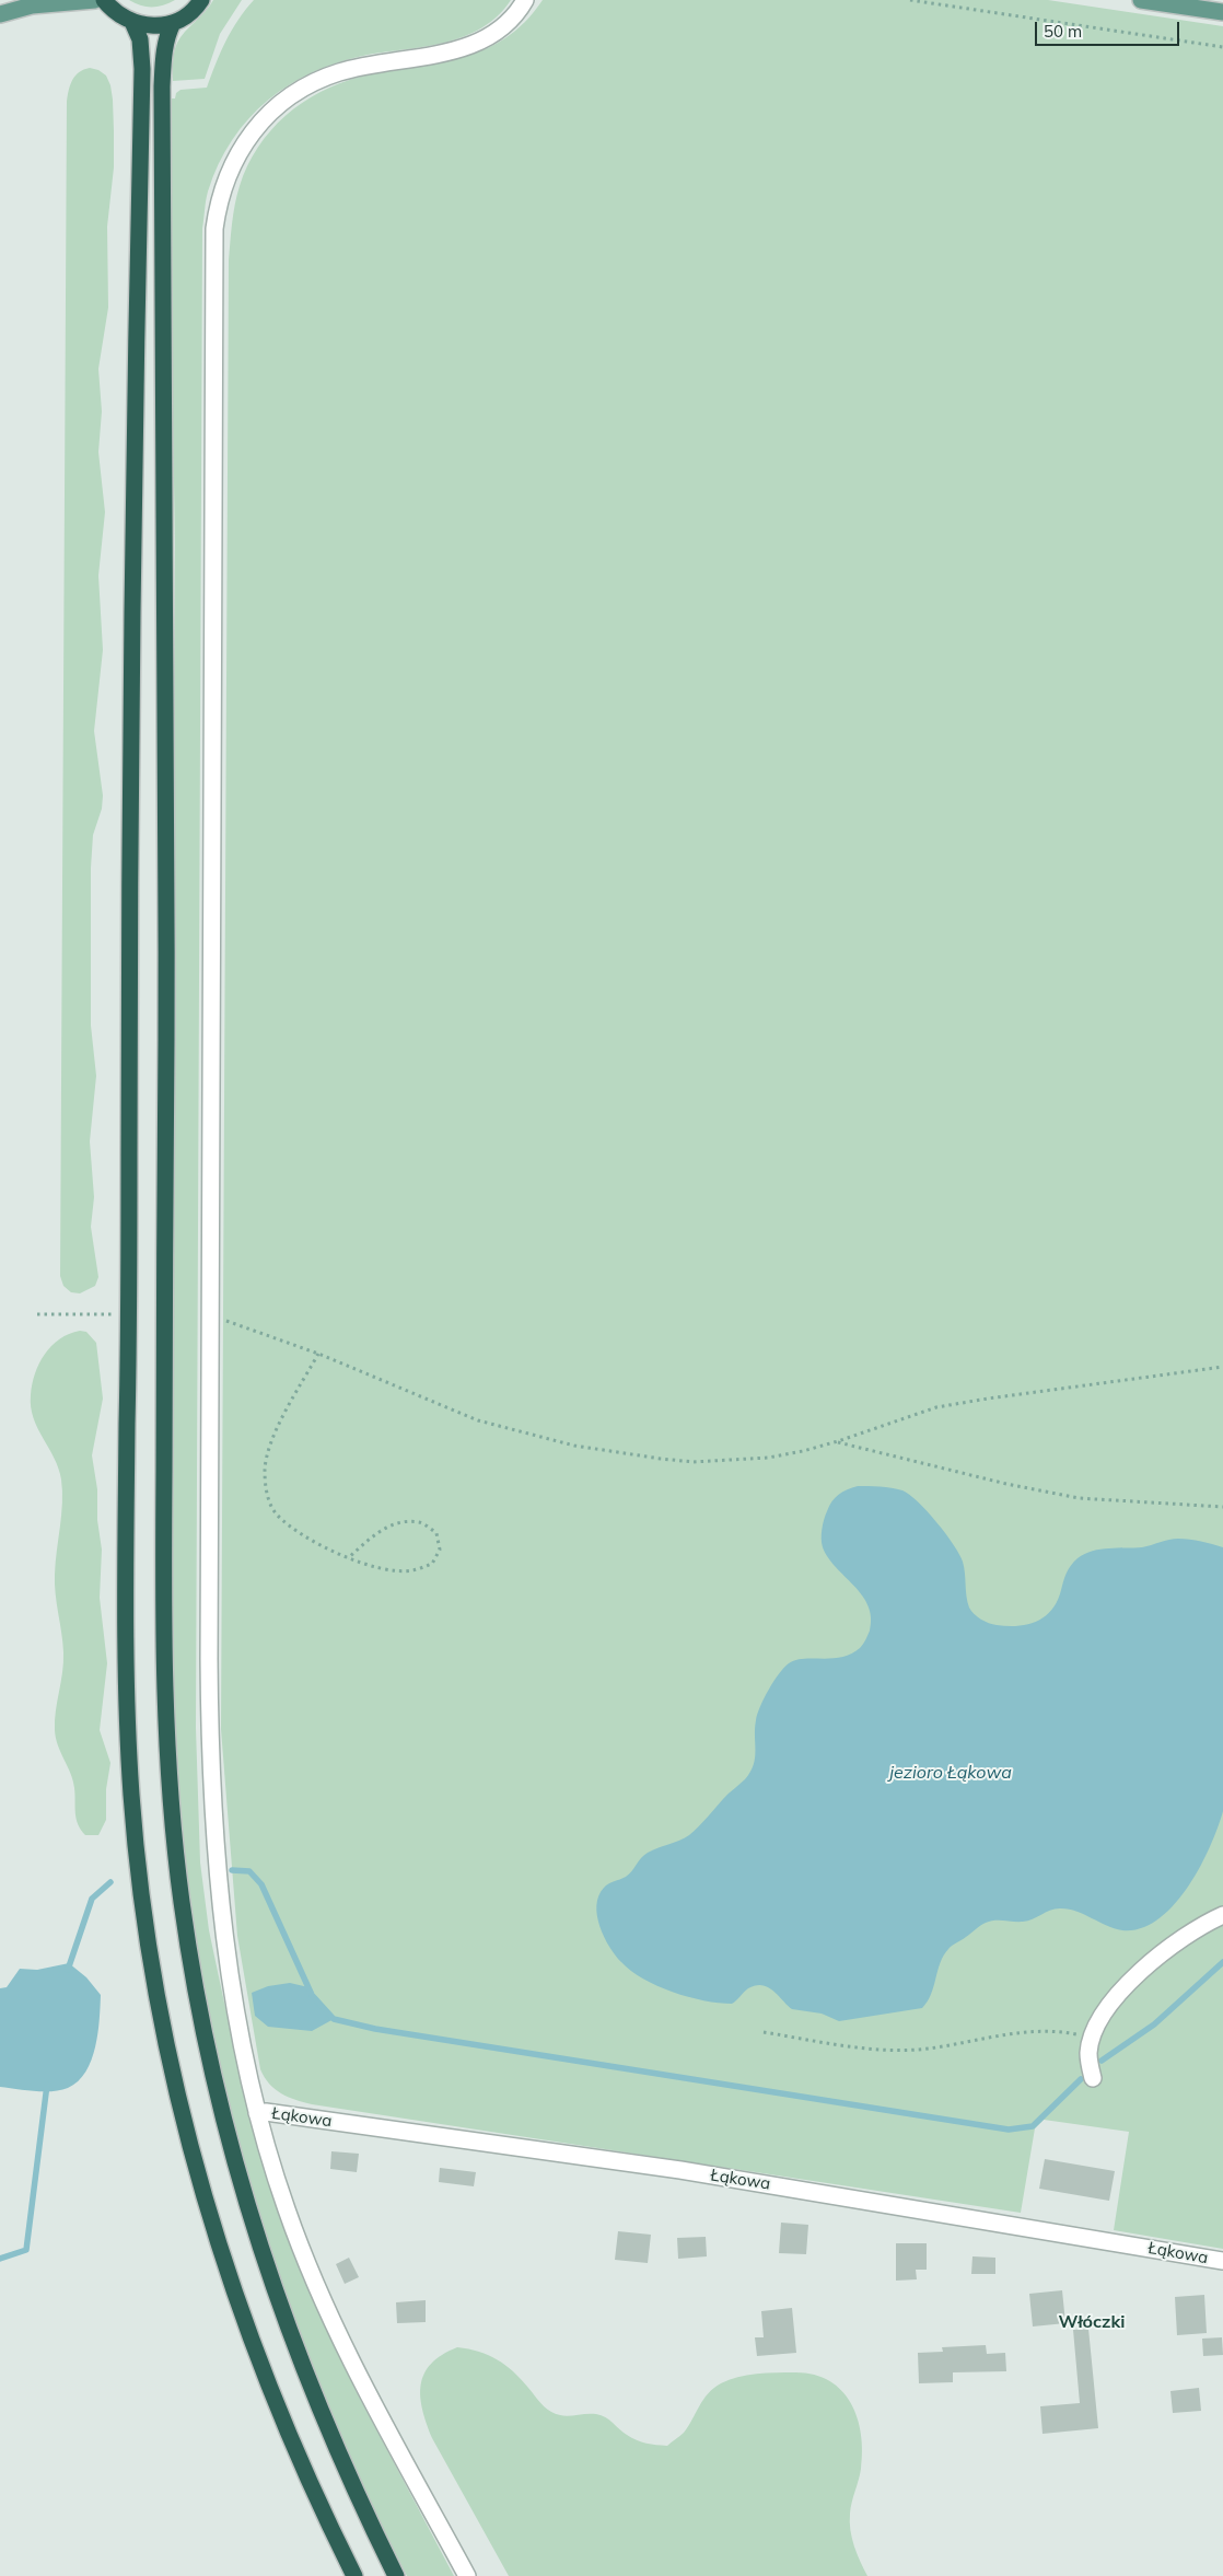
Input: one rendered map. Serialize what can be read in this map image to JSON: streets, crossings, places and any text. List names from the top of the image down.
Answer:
{
  "streets": {
    "street": ["Łąkowa"]
  },
  "districts": ["Włóczki"],
  "water": ["jezioro Łąkowa"],
  "scale_bar": "50 m"
}
